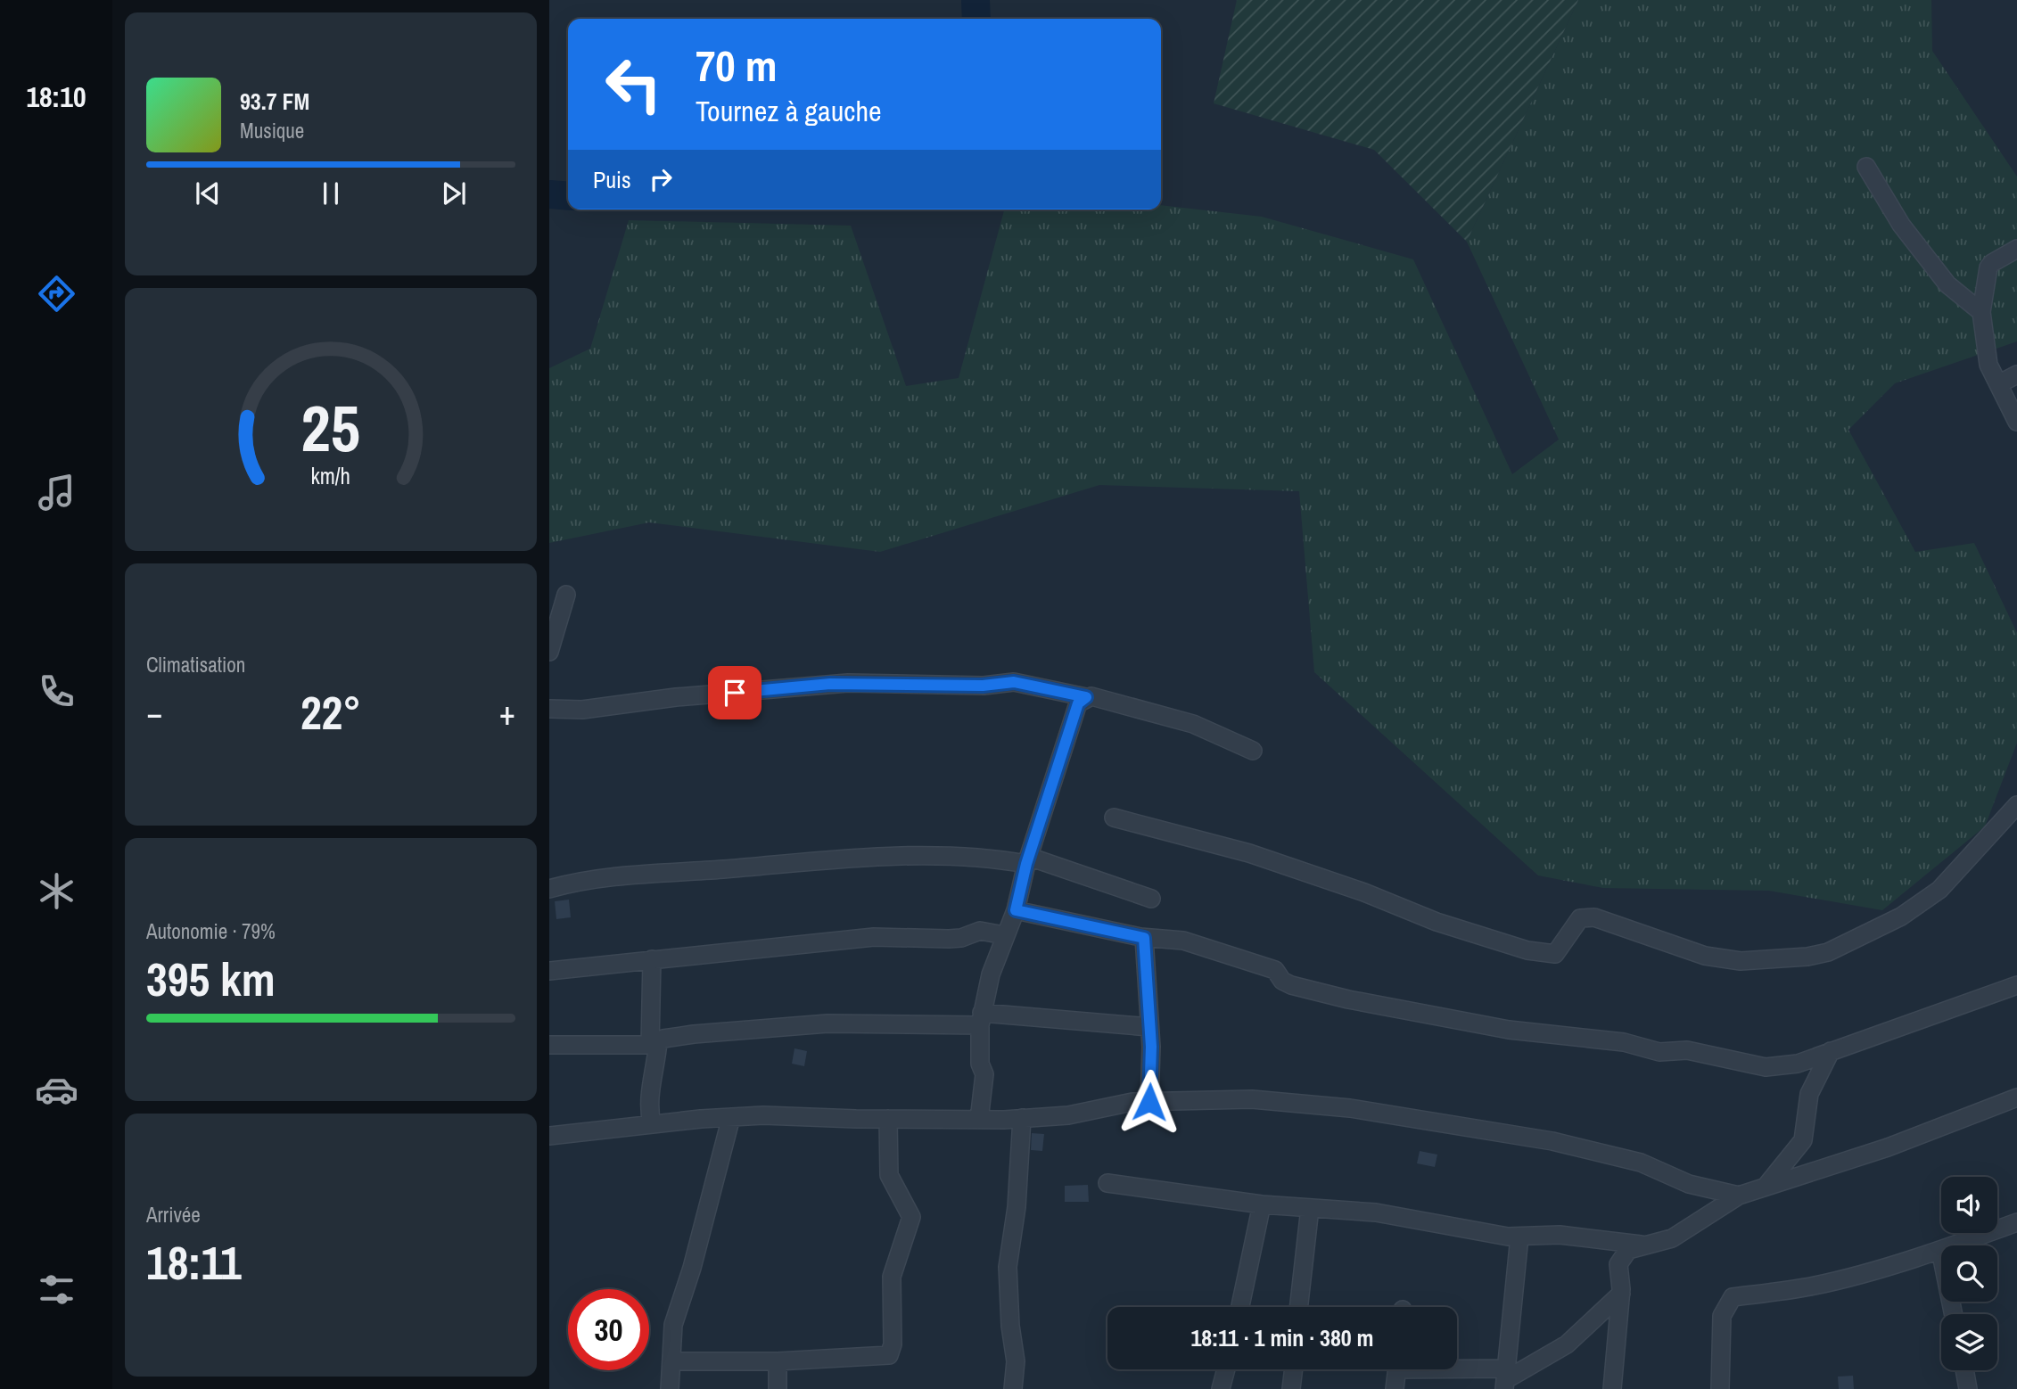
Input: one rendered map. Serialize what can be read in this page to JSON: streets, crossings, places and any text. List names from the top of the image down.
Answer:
{
  "page": {
    "tabs": "18:10",
    "turn": ["70 m", "Tournez à gauche"],
    "song": ["93.7 FM", "Musique"],
    "then": "Puis",
    "tile": [
      "Climatisation",
      ["Autonomie · 79%", "395 km"],
      ["Arrivée", "18:11"]
    ],
    "heat": ["−", "22°", "+"],
    "limit": "30",
    "trip": "18:11 · 1 min · 380 m",
    "gauge": ["25", "km/h"]
  }
}
